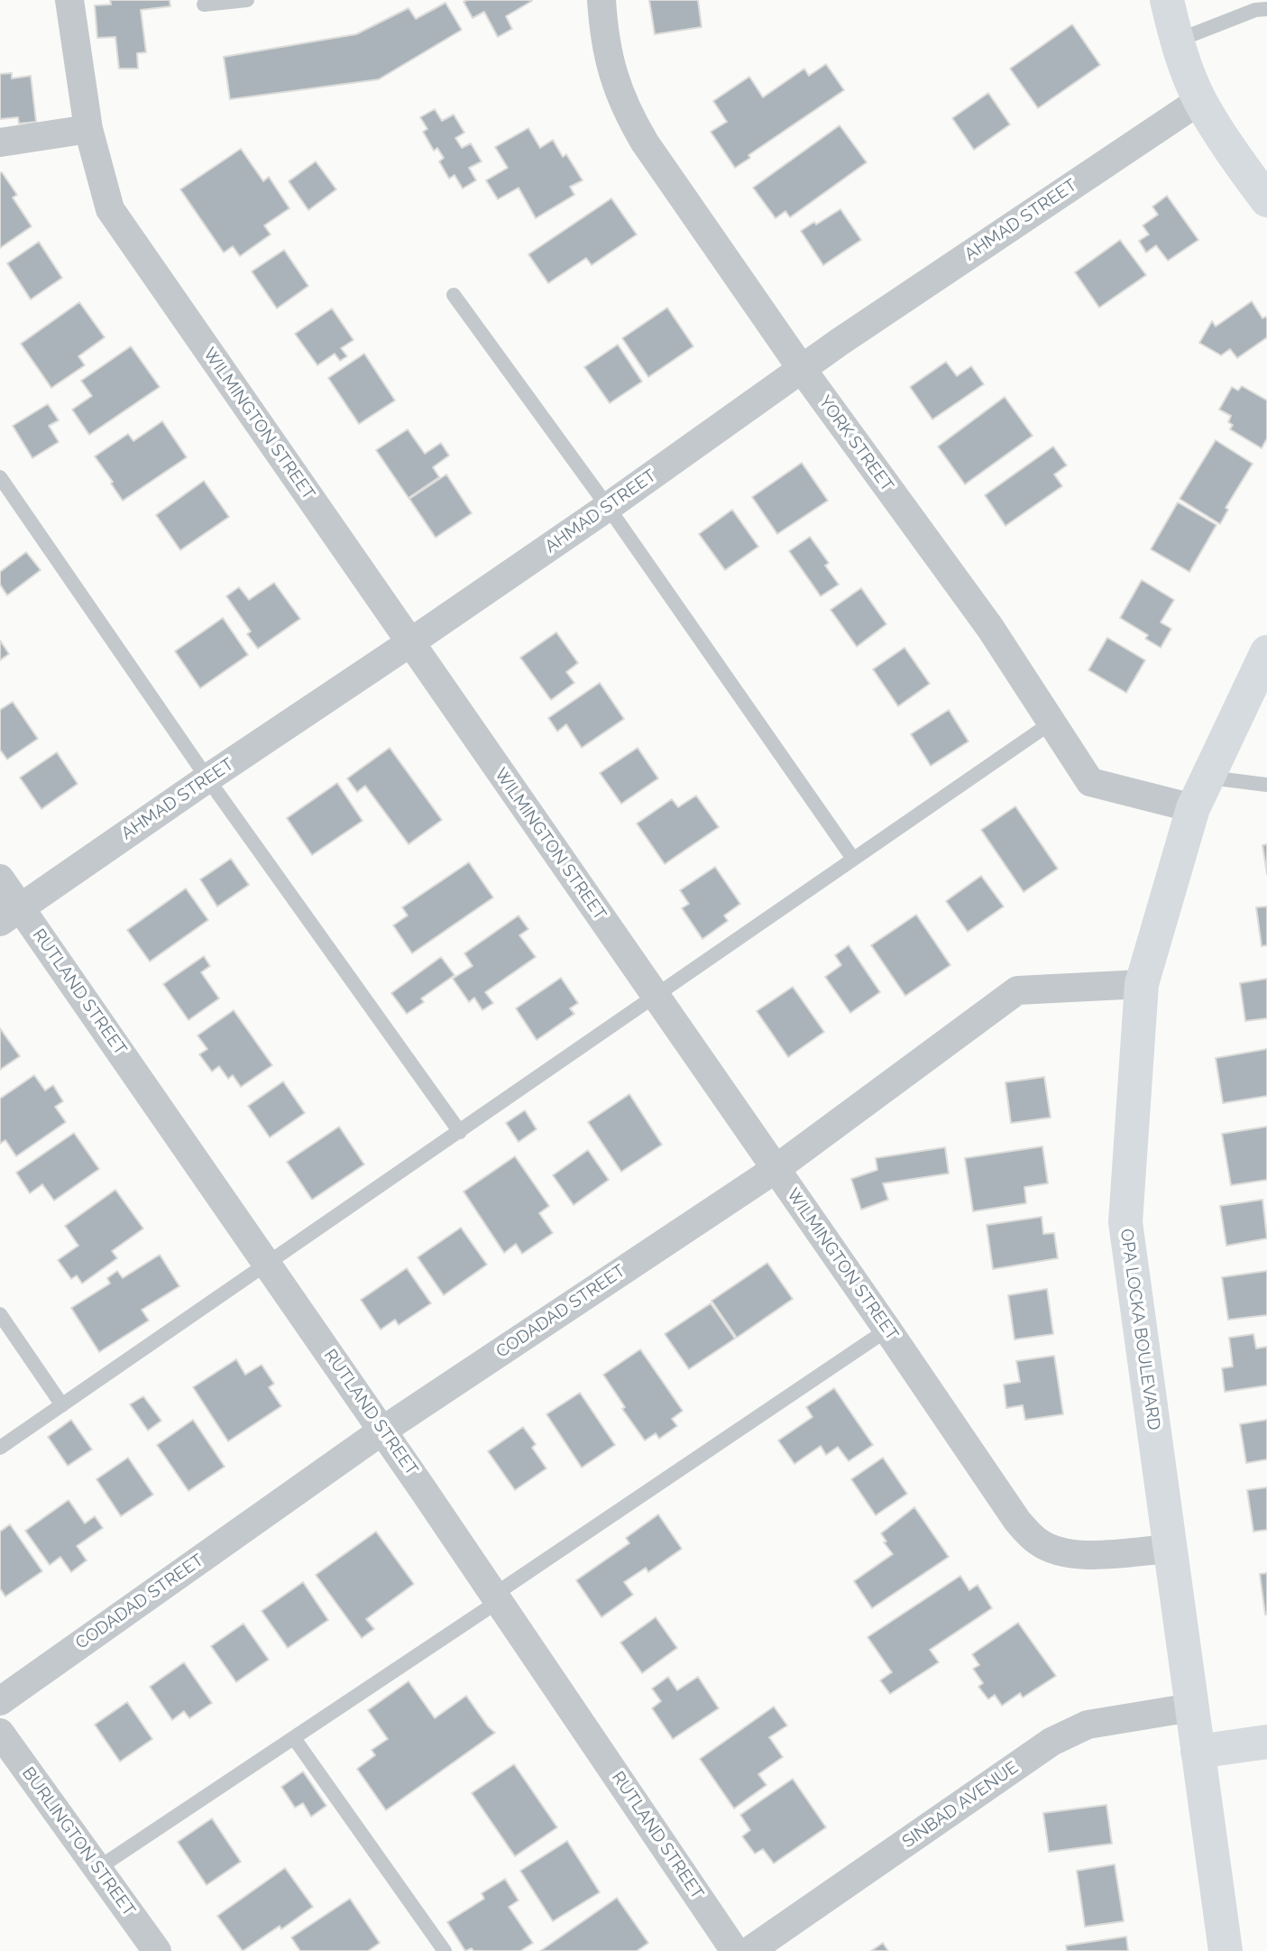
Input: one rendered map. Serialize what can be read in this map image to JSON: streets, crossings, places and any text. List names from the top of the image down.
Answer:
{
  "streets": {
    "street": [
      "AHMAD STREET",
      "WILMINGTON STREET",
      "YORK STREET",
      "RUTLAND STREET",
      "CODADAD STREET",
      "OPA LOCKA BOULEVARD",
      "SINBAD AVENUE",
      "BURLINGTON STREET"
    ]
  },
  "crossings": [
    ["AHMAD STREET", "WILMINGTON STREET"],
    ["AHMAD STREET", "YORK STREET"],
    ["AHMAD STREET", "RUTLAND STREET"],
    ["WILMINGTON STREET", "CODADAD STREET"],
    ["WILMINGTON STREET", "OPA LOCKA BOULEVARD"],
    ["YORK STREET", "OPA LOCKA BOULEVARD"],
    ["RUTLAND STREET", "CODADAD STREET"],
    ["CODADAD STREET", "OPA LOCKA BOULEVARD"],
    ["OPA LOCKA BOULEVARD", "SINBAD AVENUE"]
  ]
}
